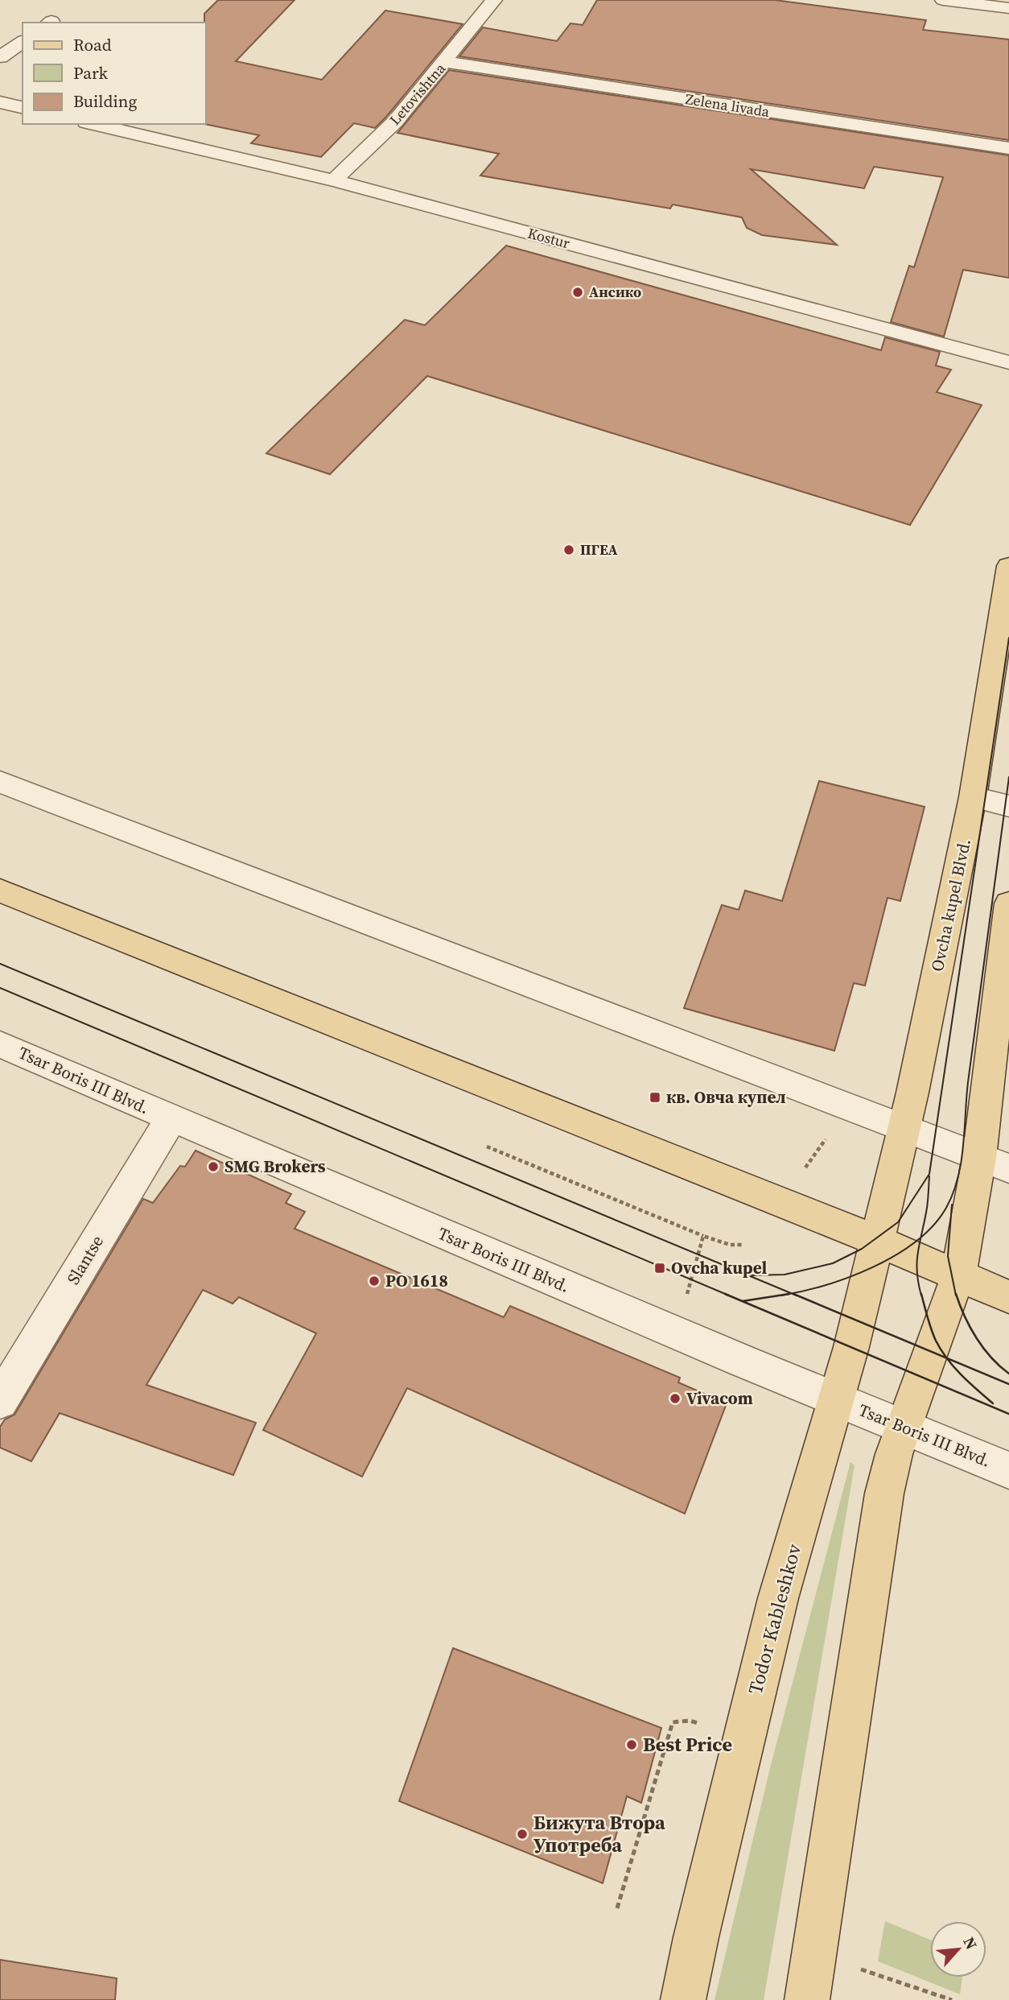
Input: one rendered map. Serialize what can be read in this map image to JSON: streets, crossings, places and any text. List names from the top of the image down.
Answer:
{
  "streets": {
    "main road": ["Ovcha kupel Blvd.", "Todor Kableshkov"],
    "street": [
      "Letovishtna",
      "Zelena livada",
      "Kostur",
      "Tsar Boris III Blvd.",
      "Slantse"
    ]
  },
  "crossings": [
    ["Letovishtna", "Zelena livada"],
    ["Letovishtna", "Kostur"],
    ["Ovcha kupel Blvd.", "Todor Kableshkov"],
    ["Tsar Boris III Blvd.", "Slantse"],
    ["Tsar Boris III Blvd.", "Todor Kableshkov"]
  ],
  "places": {
    "other": [
      "Ансико",
      "ПГЕА",
      "SMG Brokers",
      "PO 1618",
      "Vivacom",
      "Best Price",
      "Бижута Втора Употреба"
    ],
    "transit": ["кв. Овча купел", "Ovcha kupel"]
  },
  "legend": ["Road", "Park", "Building"],
  "north": "top right"
}
